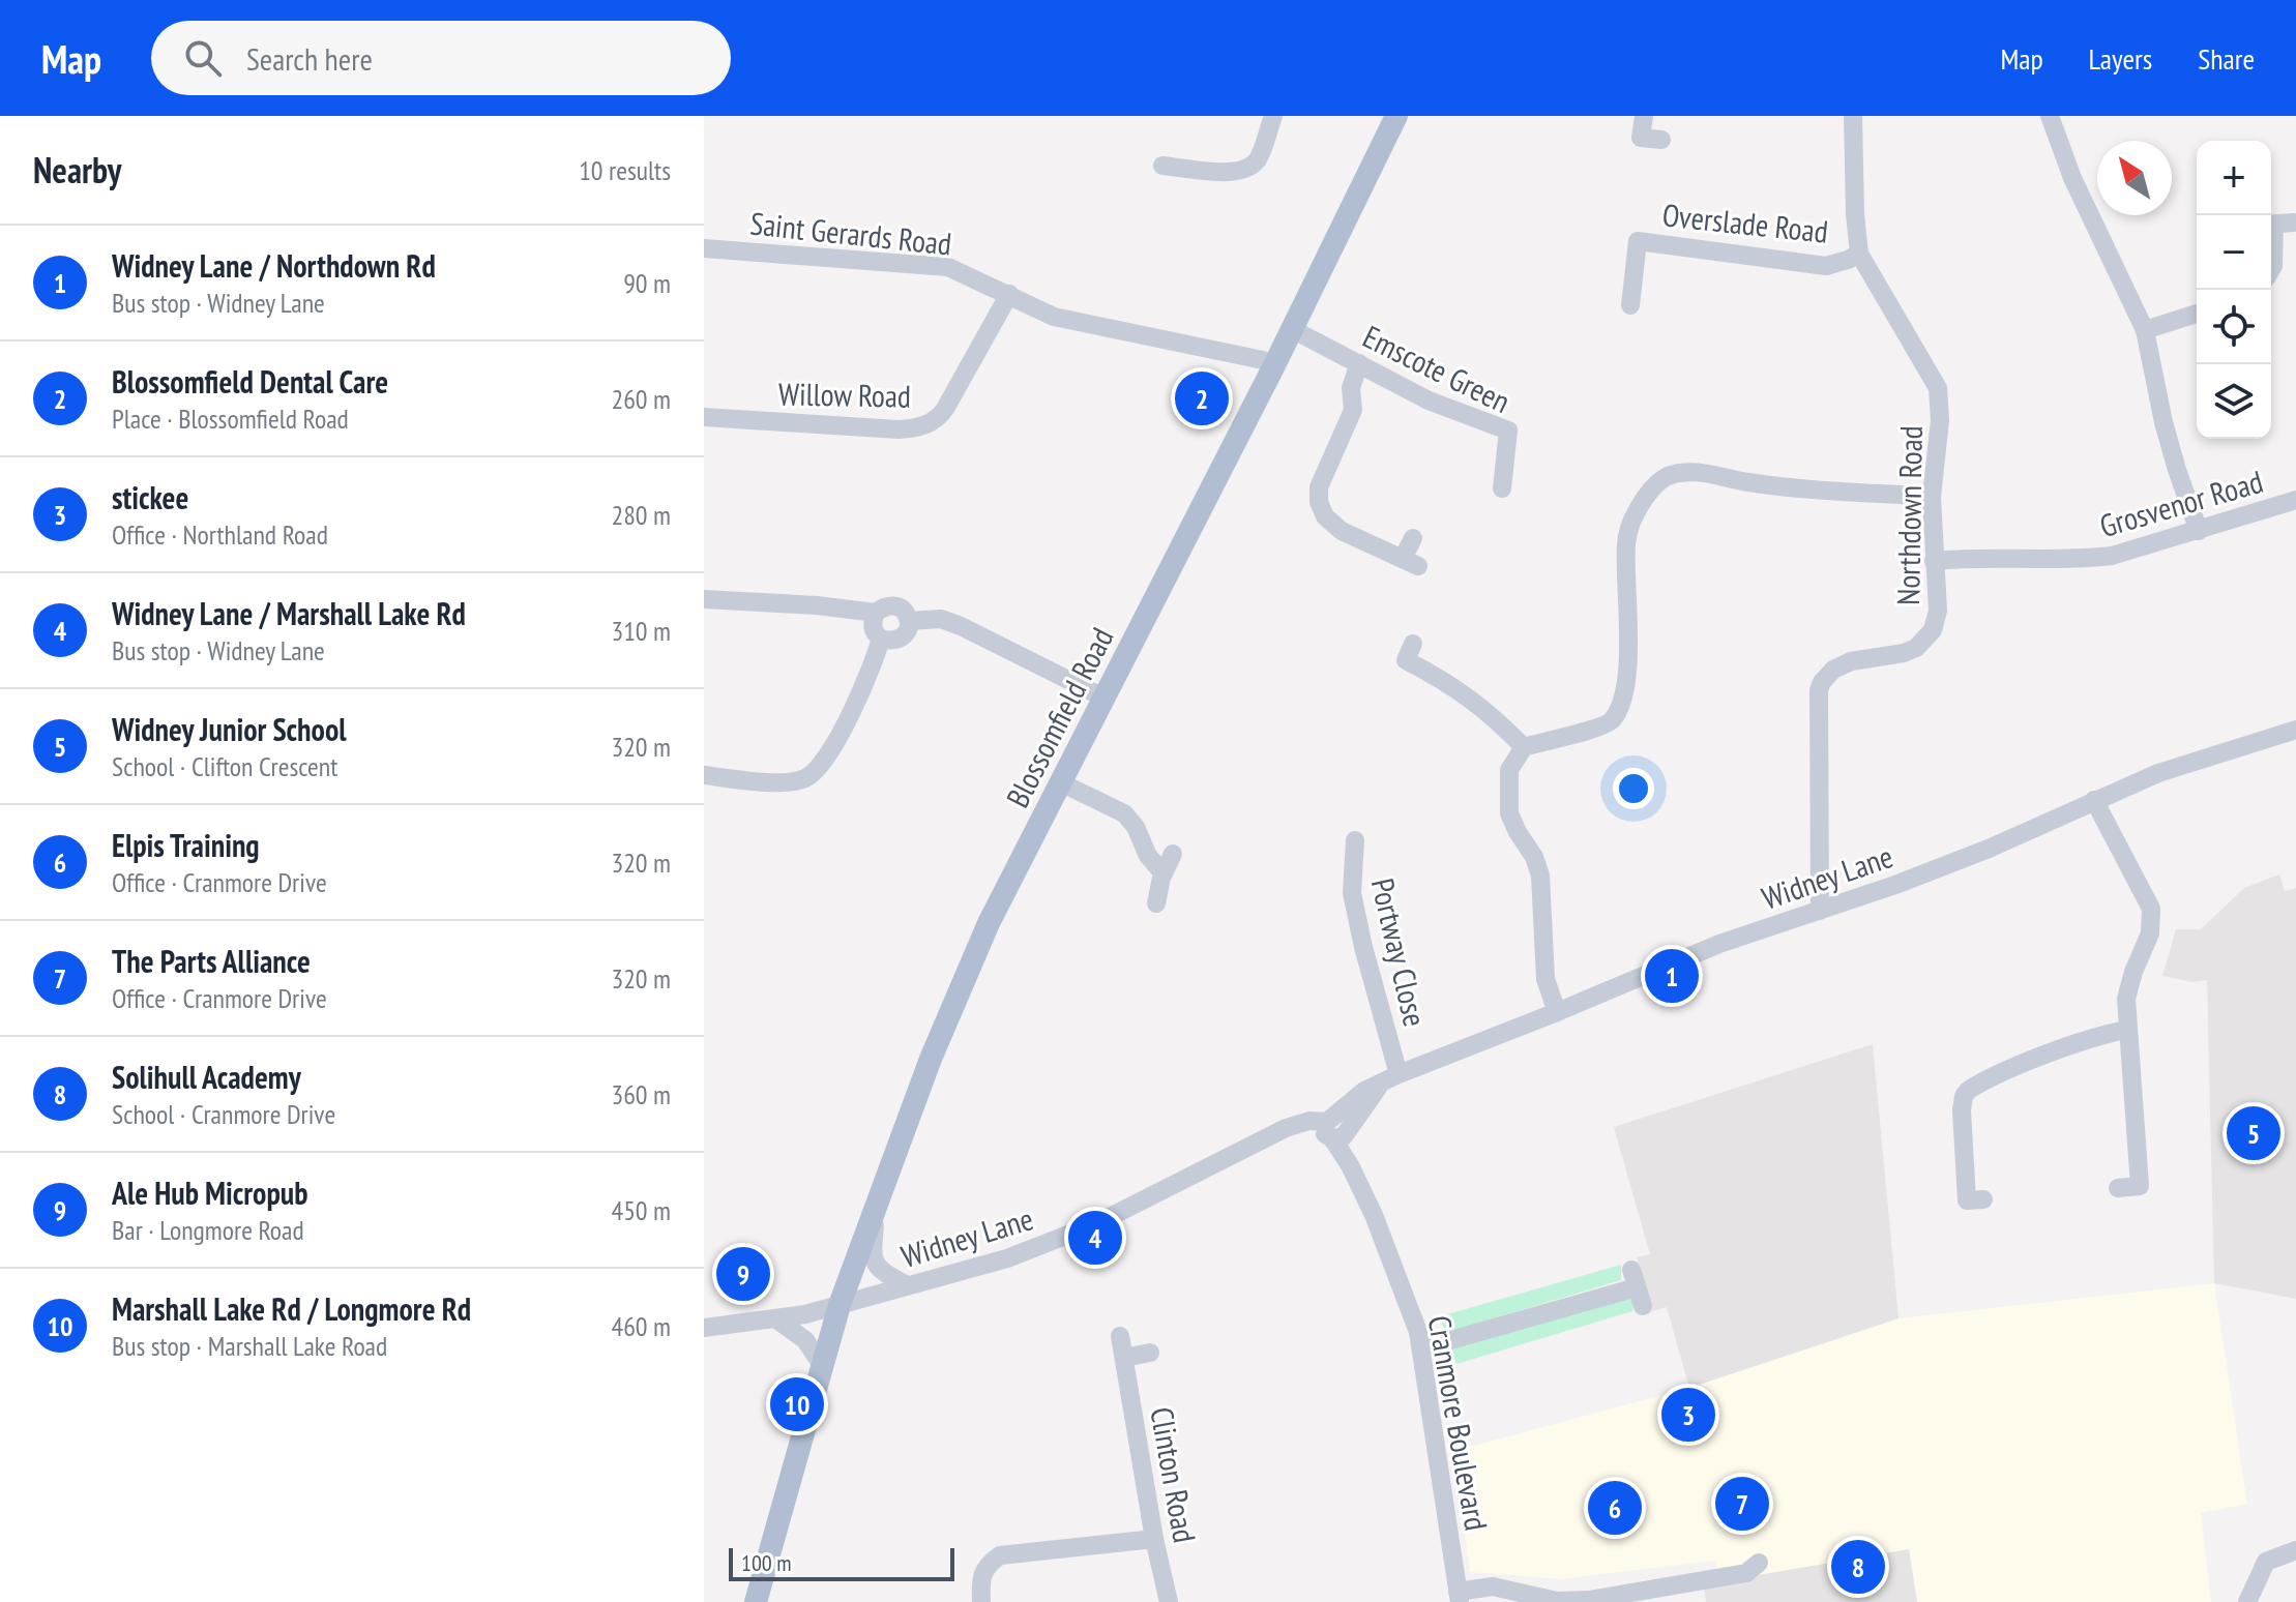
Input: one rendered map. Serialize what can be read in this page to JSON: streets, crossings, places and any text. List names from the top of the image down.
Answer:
{
  "streets": {
    "main road": ["Blossomfield Road"],
    "street": [
      "Overslade Road",
      "Saint Gerards Road",
      "Emscote Green",
      "Willow Road",
      "Grosvenor Road",
      "Northdown Road",
      "Widney Lane",
      "Portway Close",
      "Cranmore Boulevard",
      "Clinton Road"
    ]
  },
  "crossings": [
    ["Overslade Road", "Northdown Road"],
    ["Saint Gerards Road", "Willow Road"],
    ["Saint Gerards Road", "Blossomfield Road"],
    ["Emscote Green", "Blossomfield Road"],
    ["Grosvenor Road", "Northdown Road"],
    ["Northdown Road", "Widney Lane"],
    ["Blossomfield Road", "Widney Lane"],
    ["Widney Lane", "Portway Close"],
    ["Widney Lane", "Cranmore Boulevard"]
  ],
  "scale_bar": "100 m",
  "north": "top left",
  "page": {
    "header": "Map",
    "search": "Search here",
    "nav": ["Map", "Layers", "Share"],
    "heading": ["Nearby", "10 results"],
    "map_buttons": ["+", "−"],
    "list": [
      {
        "mark": "1",
        "name": "Widney Lane / Northdown Rd",
        "note": "Bus stop · Widney Lane",
        "value": "90 m"
      },
      {
        "mark": "2",
        "name": "Blossomfield Dental Care",
        "note": "Place · Blossomfield Road",
        "value": "260 m"
      },
      {
        "mark": "3",
        "name": "stickee",
        "note": "Office · Northland Road",
        "value": "280 m"
      },
      {
        "mark": "4",
        "name": "Widney Lane / Marshall Lake Rd",
        "note": "Bus stop · Widney Lane",
        "value": "310 m"
      },
      {
        "mark": "5",
        "name": "Widney Junior School",
        "note": "School · Clifton Crescent",
        "value": "320 m"
      },
      {
        "mark": "6",
        "name": "Elpis Training",
        "note": "Office · Cranmore Drive",
        "value": "320 m"
      },
      {
        "mark": "7",
        "name": "The Parts Alliance",
        "note": "Office · Cranmore Drive",
        "value": "320 m"
      },
      {
        "mark": "8",
        "name": "Solihull Academy",
        "note": "School · Cranmore Drive",
        "value": "360 m"
      },
      {
        "mark": "9",
        "name": "Ale Hub Micropub",
        "note": "Bar · Longmore Road",
        "value": "450 m"
      },
      {
        "mark": "10",
        "name": "Marshall Lake Rd / Longmore Rd",
        "note": "Bus stop · Marshall Lake Road",
        "value": "460 m"
      }
    ],
    "pins": [
      "2",
      "1",
      "5",
      "4",
      "9",
      "10",
      "3",
      "7",
      "6",
      "8"
    ],
    "scale": "100 m"
  }
}
